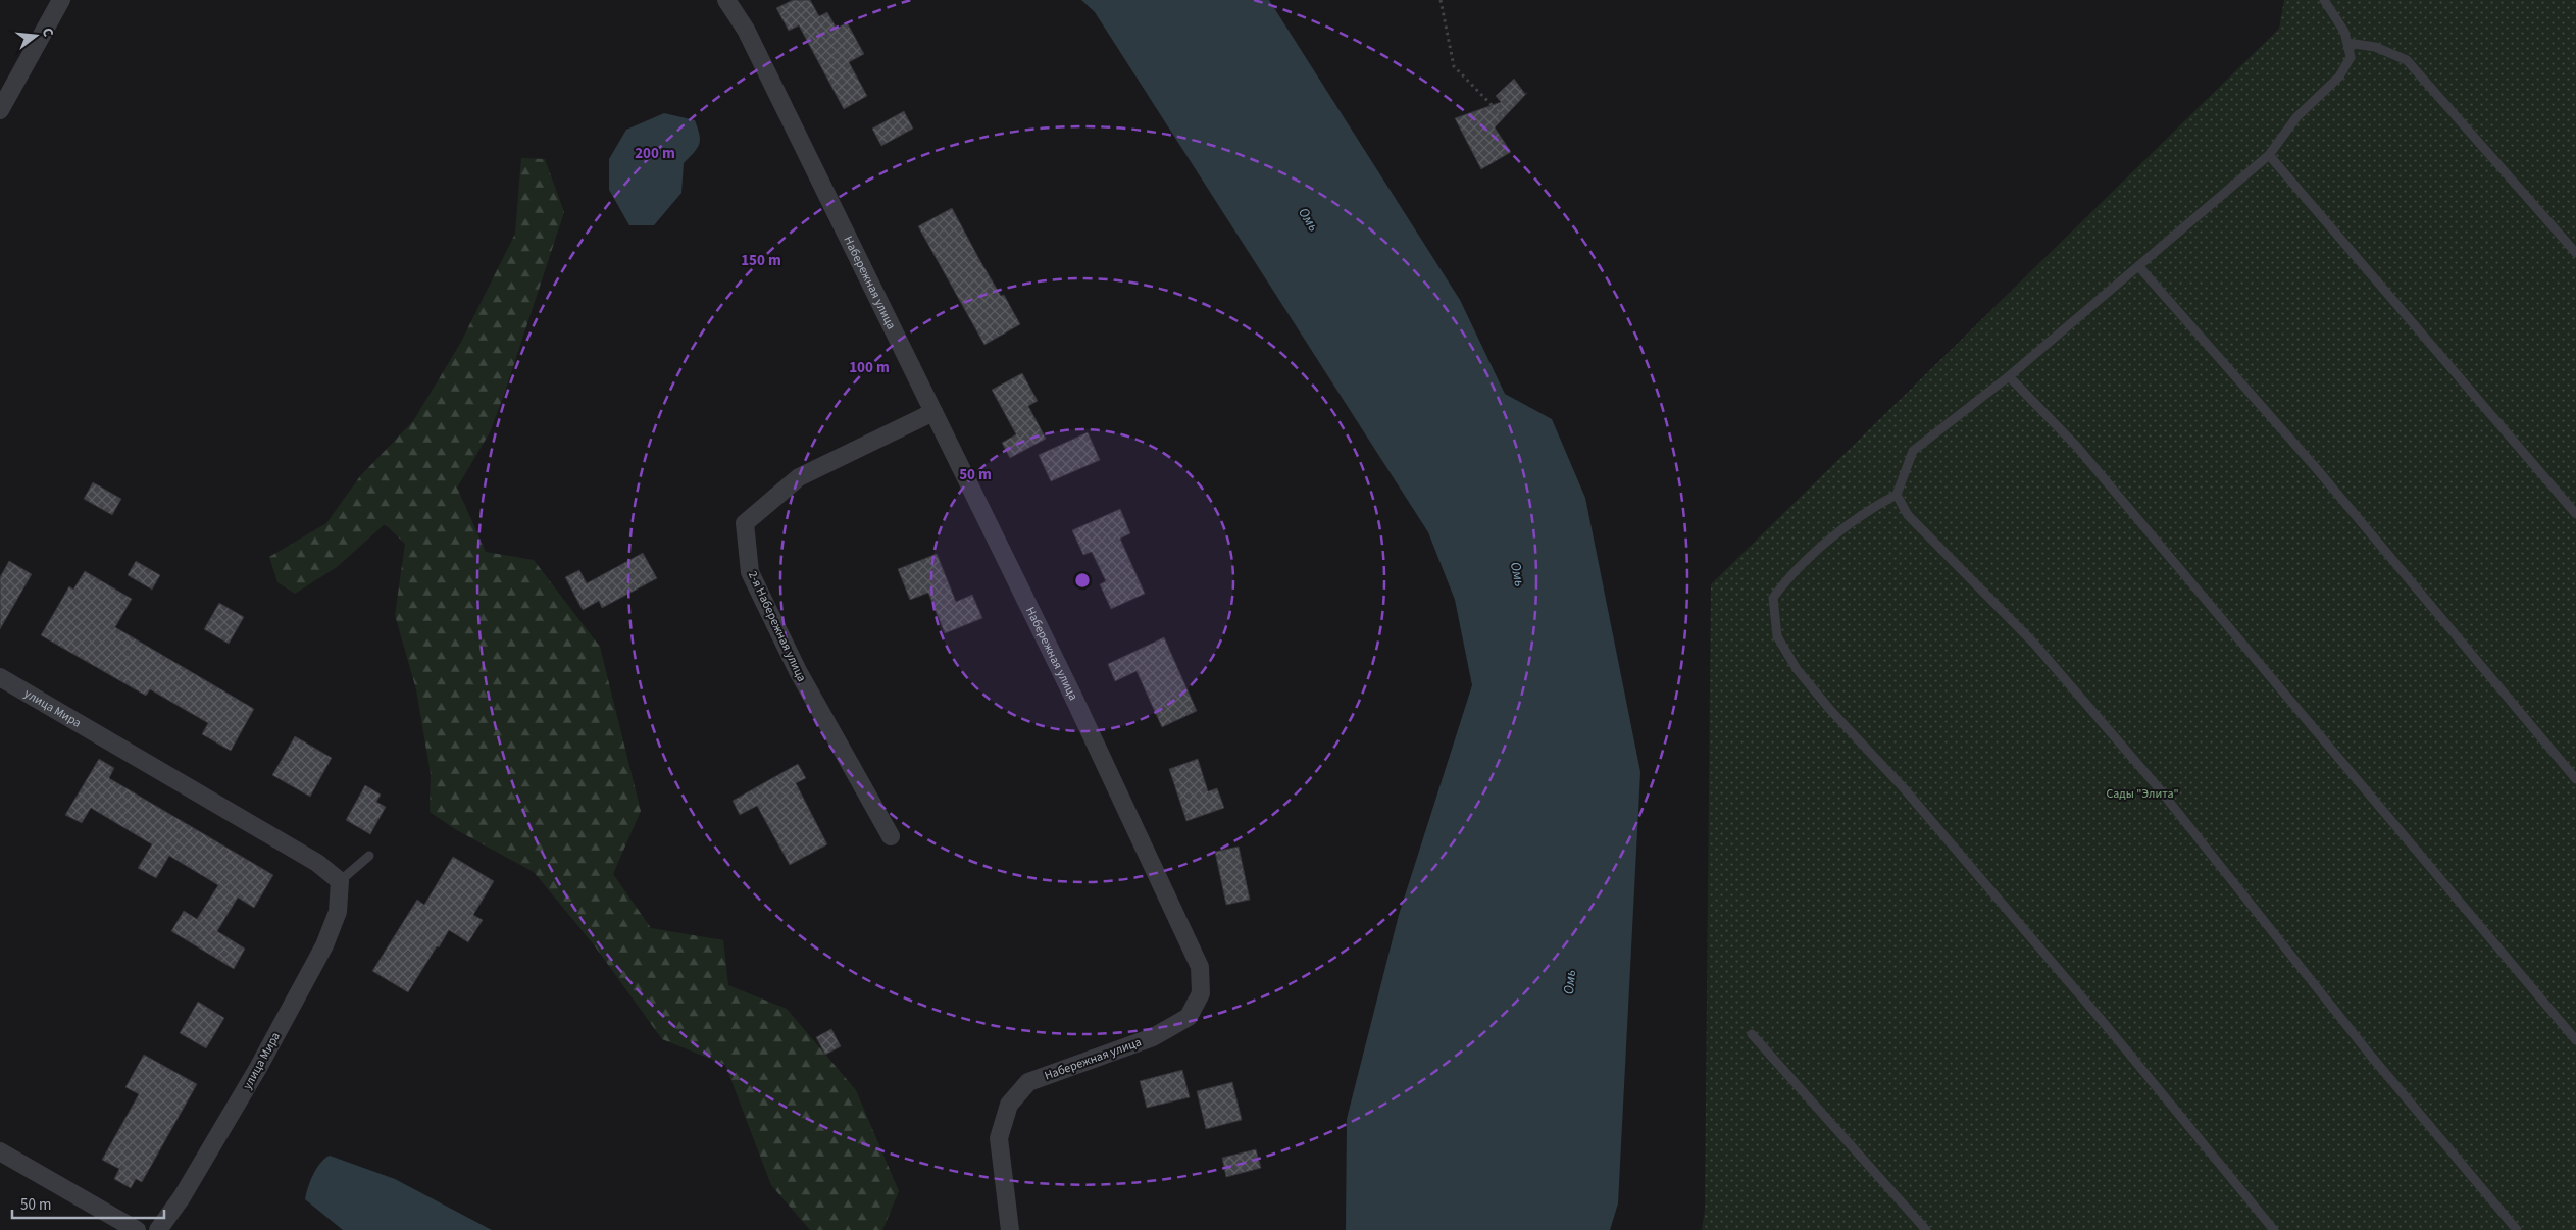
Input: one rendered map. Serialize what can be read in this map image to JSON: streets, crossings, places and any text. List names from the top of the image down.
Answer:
{
  "streets": {
    "street": ["Набережная улица", "2-я Набережная улица", "улица Мира"]
  },
  "crossings": [
    ["Набережная улица", "2-я Набережная улица"]
  ],
  "water": ["Омь"],
  "parks": ["Сады \"Элита\""],
  "scale_bar": "50 m",
  "north": "right",
  "rings": [
    "200 m",
    "150 m",
    "100 m",
    "50 m"
  ]
}
